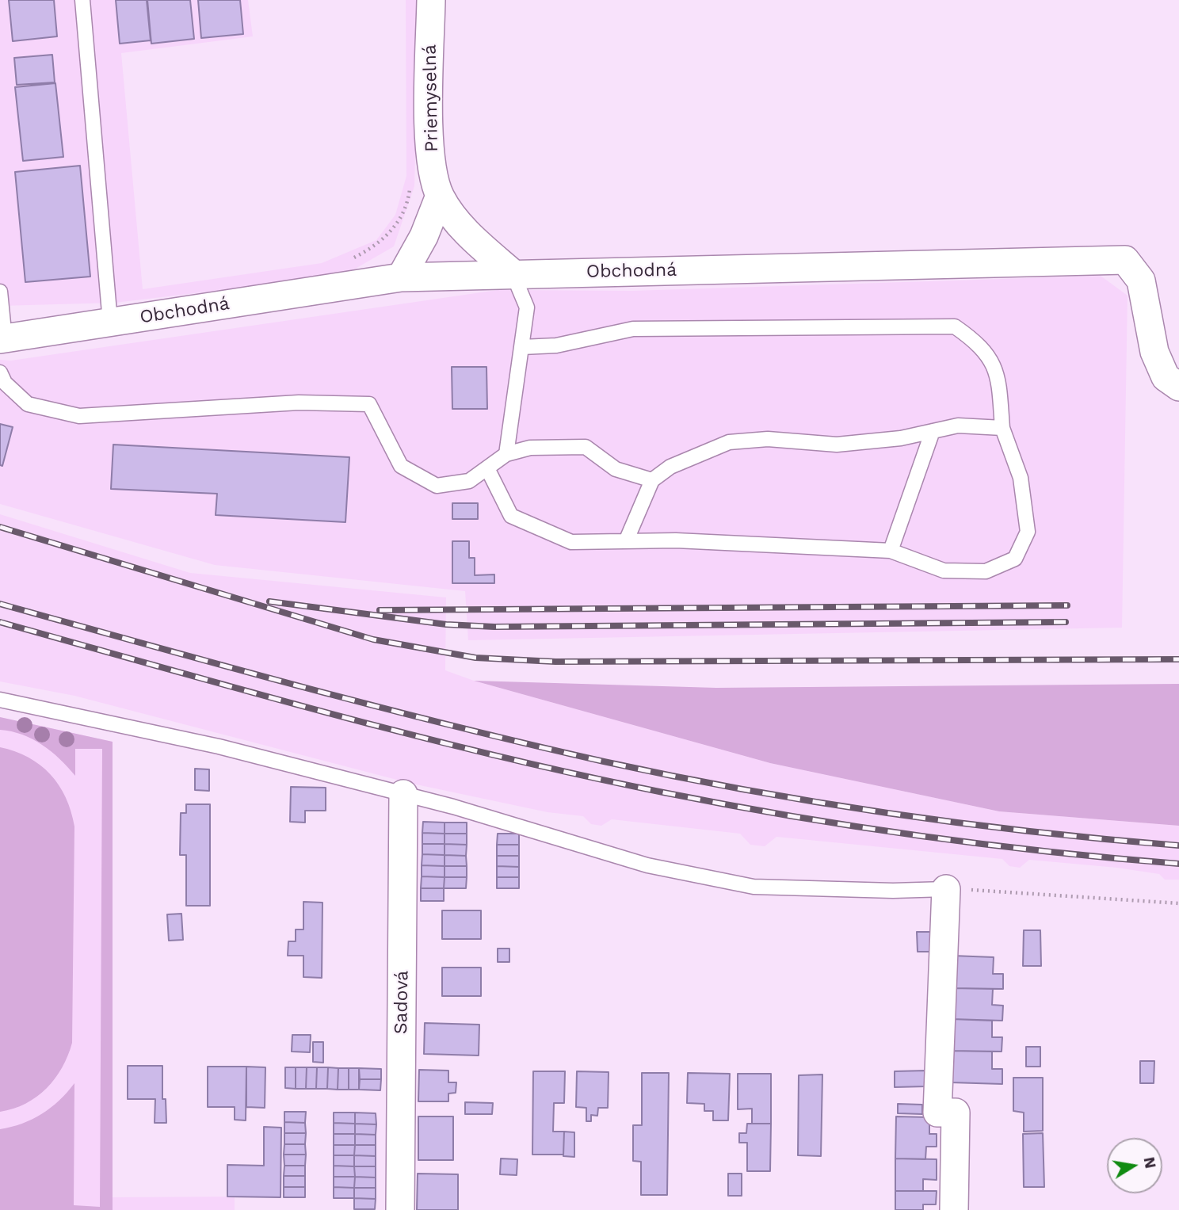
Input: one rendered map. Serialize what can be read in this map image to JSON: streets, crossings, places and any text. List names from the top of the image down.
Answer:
{
  "streets": {
    "street": ["Priemyselná", "Obchodná", "Sadová"]
  },
  "crossings": [
    ["Priemyselná", "Obchodná"]
  ],
  "north": "right"
}
